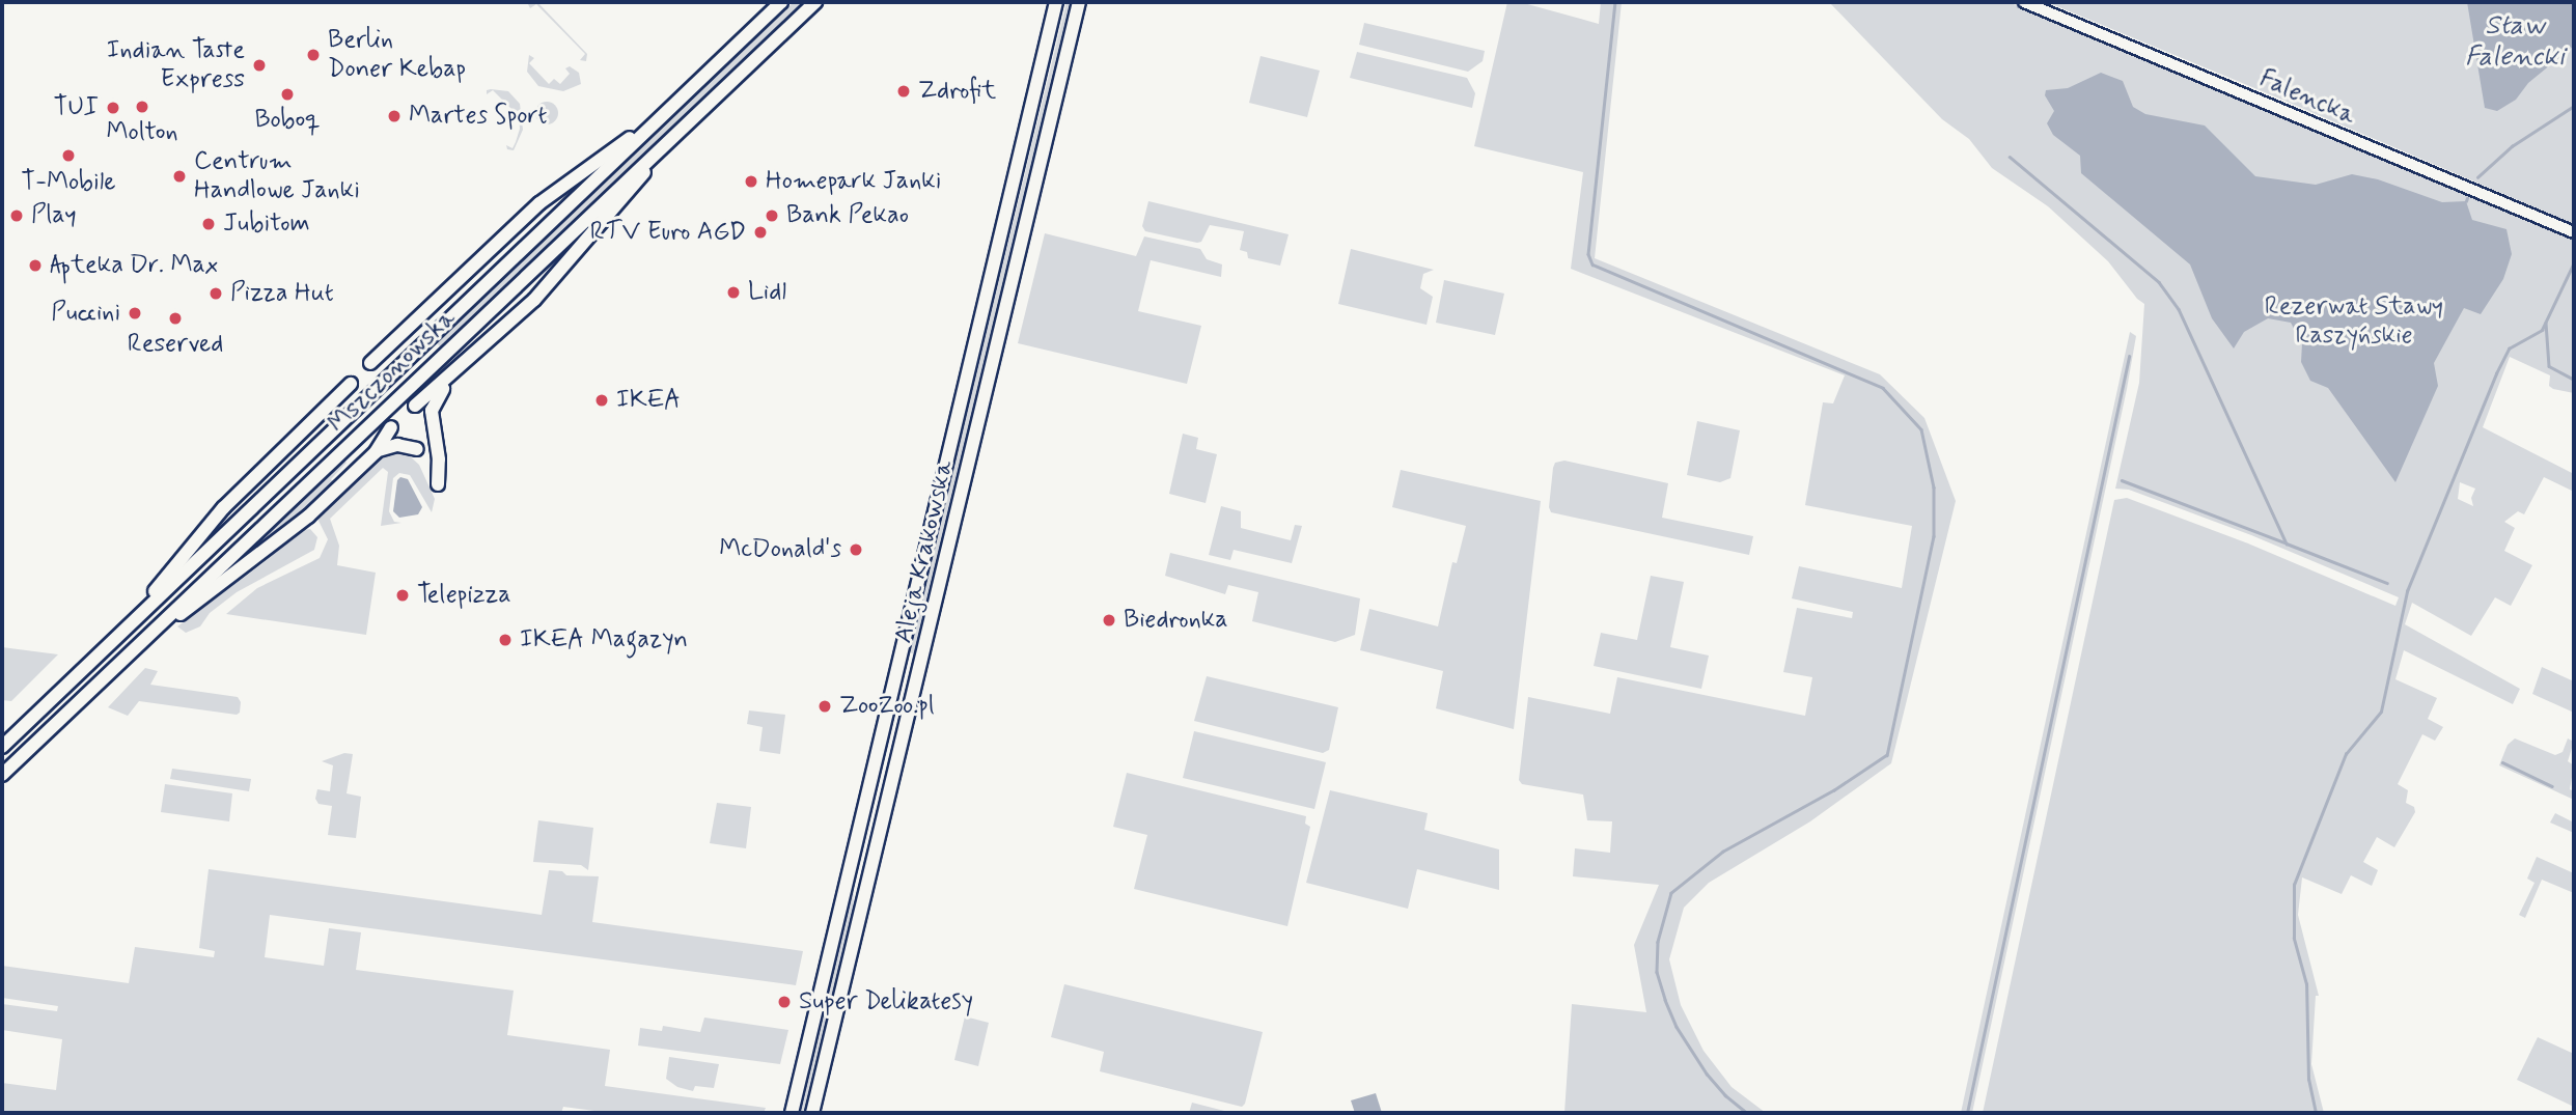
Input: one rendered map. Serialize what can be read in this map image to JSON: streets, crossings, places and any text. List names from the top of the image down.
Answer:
{
  "streets": {
    "main road": ["Mszczonowska", "Aleja Krakowska"],
    "street": ["Falencka"]
  },
  "water": ["Staw Falencki"],
  "parks": ["Rezerwat Stawy Raszyńskie"],
  "places": [
    "Berlin Doner Kebap",
    "Indian Taste Express",
    "Zdrofit",
    "Boboq",
    "Molton",
    "TUI",
    "Martes Sport",
    "T-Mobile",
    "Centrum Handlowe Janki",
    "Homepark Janki",
    "Play",
    "Bank Pekao",
    "Jubitom",
    "RTV Euro AGD",
    "Apteka Dr. Max",
    "Lidl",
    "Pizza Hut",
    "Puccini",
    "Reserved",
    "IKEA",
    "McDonald's",
    "Telepizza",
    "Biedronka",
    "IKEA Magazyn",
    "ZooZoo.pl",
    "Super Delikatesy"
  ]
}
